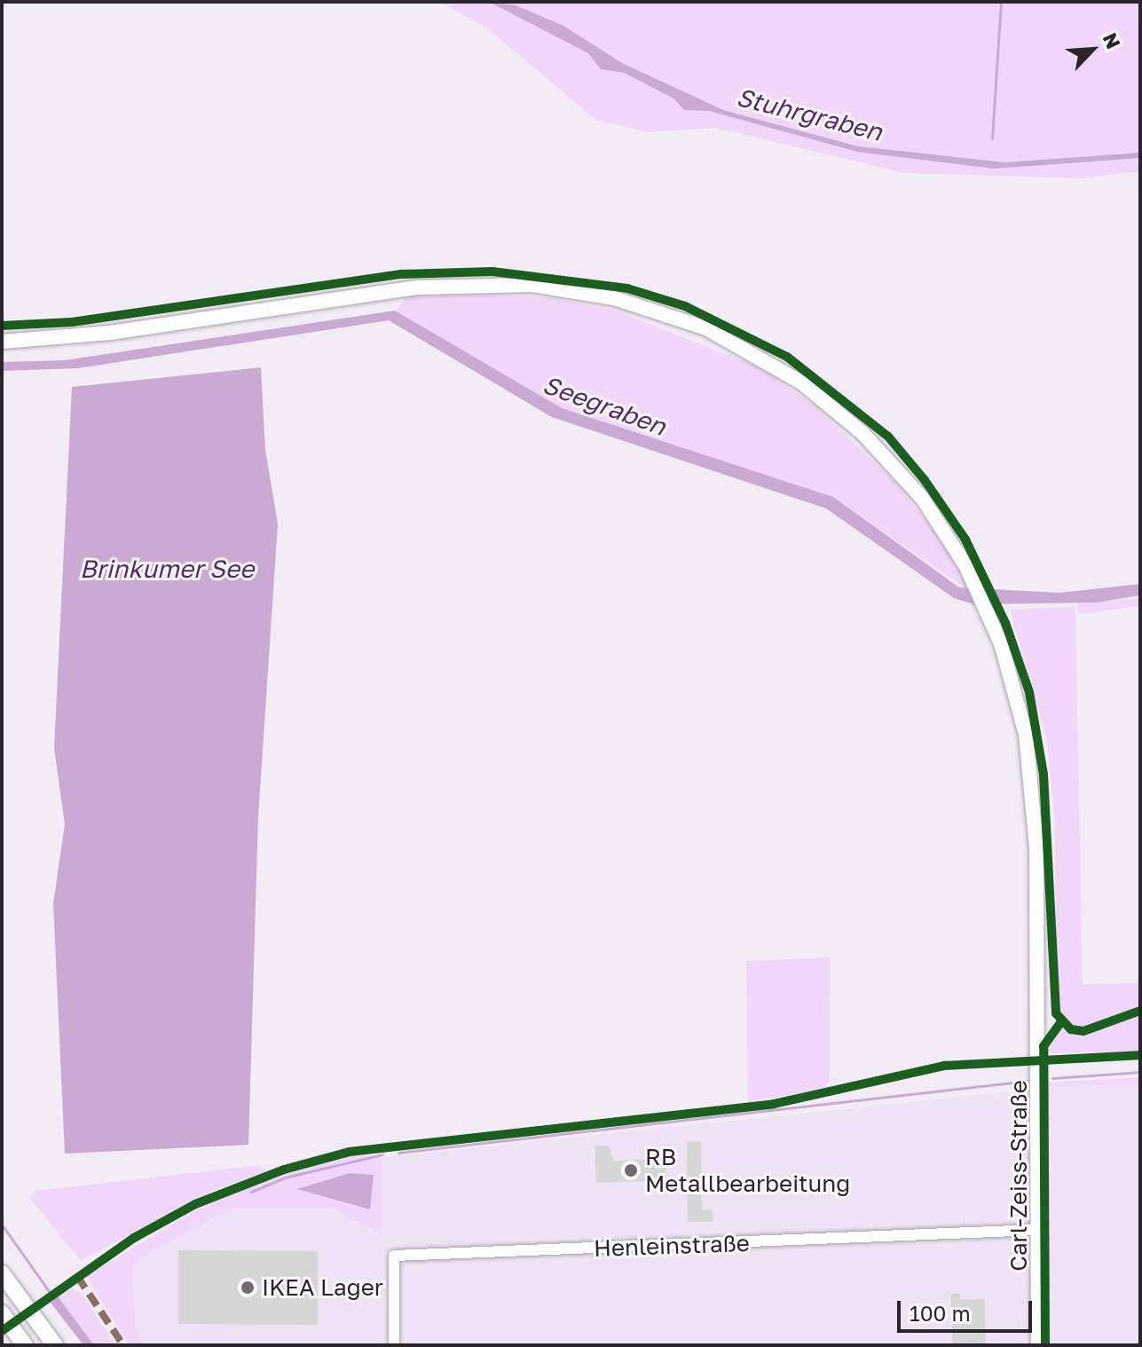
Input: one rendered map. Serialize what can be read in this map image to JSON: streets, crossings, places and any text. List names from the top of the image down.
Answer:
{
  "streets": {
    "main road": ["Carl-Zeiss-Straße"],
    "street": ["Henleinstraße"]
  },
  "crossings": [
    ["Carl-Zeiss-Straße", "Henleinstraße"]
  ],
  "water": ["Stuhrgraben", "Seegraben", "Brinkumer See"],
  "places": ["RB Metallbearbeitung", "IKEA Lager"],
  "scale_bar": "100 m",
  "north": "top right"
}
